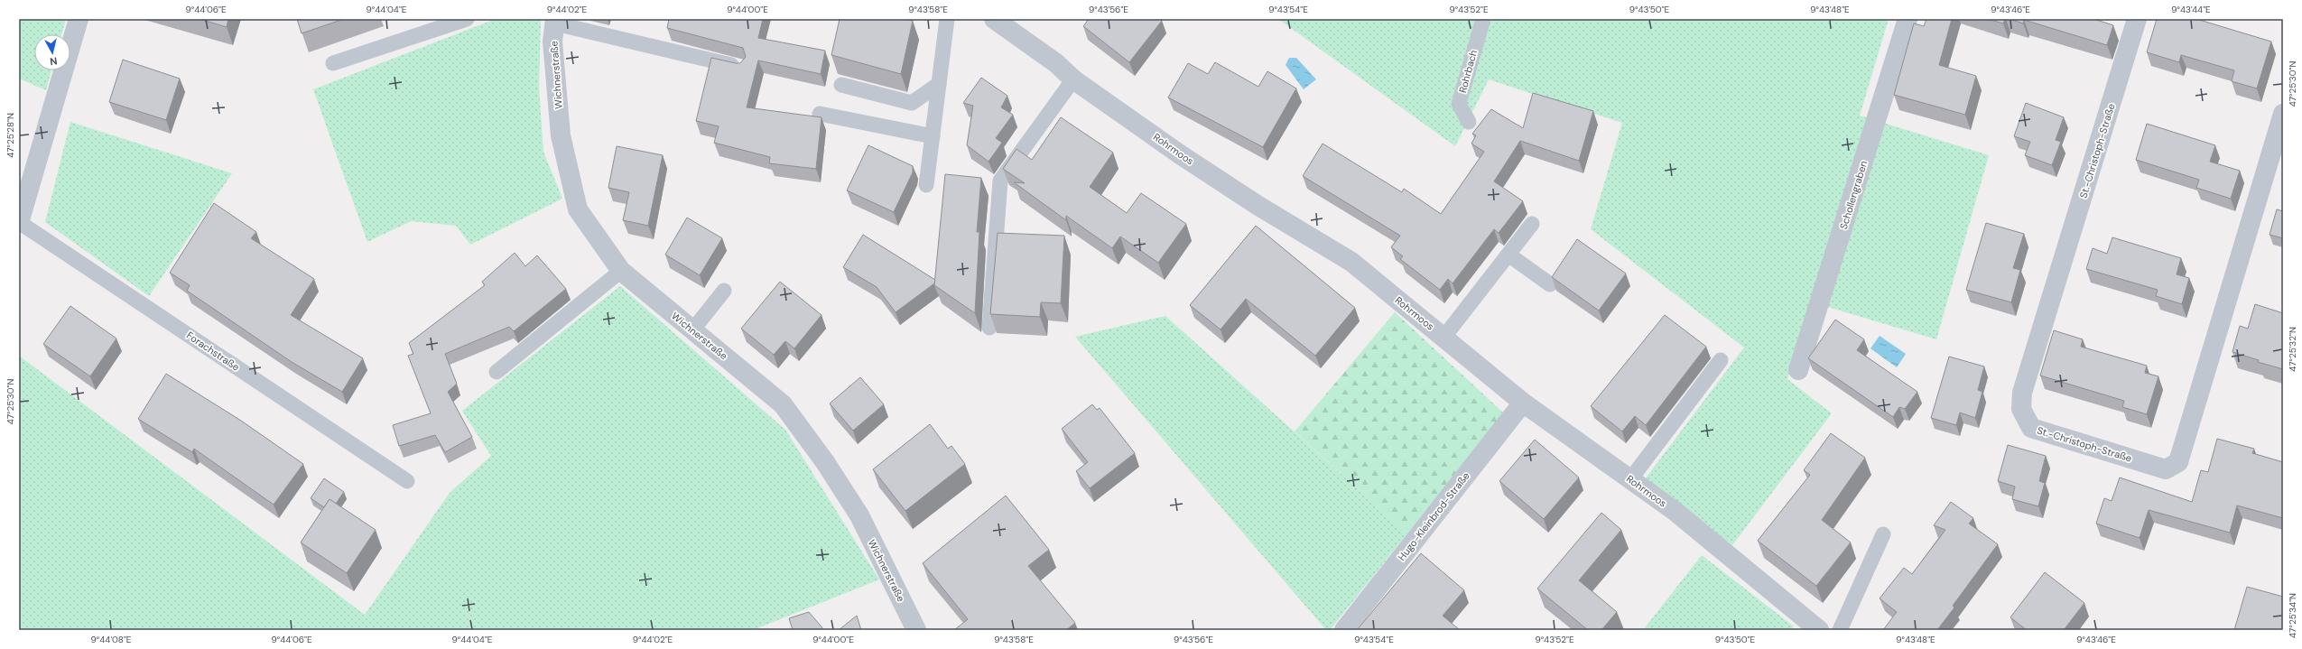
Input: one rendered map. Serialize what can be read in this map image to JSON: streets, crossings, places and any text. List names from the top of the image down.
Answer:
{
  "streets": {
    "street": [
      "Wichnerstraße",
      "Rohrmoos",
      "St.-Christoph-Straße",
      "Schollengraben",
      "Forachstraße",
      "Hugo-Kleinbrod-Straße"
    ],
    "lane": ["Rohrbach"]
  },
  "crossings": [
    ["Rohrmoos", "Hugo-Kleinbrod-Straße"]
  ],
  "north": "bottom",
  "coordinates": [
    "9°44'06\"E",
    "9°44'04\"E",
    "9°44'02\"E",
    "9°44'00\"E",
    "9°43'58\"E",
    "9°43'56\"E",
    "9°43'54\"E",
    "9°43'52\"E",
    "9°43'50\"E",
    "9°43'48\"E",
    "9°43'46\"E",
    "9°43'44\"E",
    "47°25'30\"N",
    "47°25'28\"N",
    "47°25'32\"N",
    "47°25'34\"N",
    "9°44'08\"E"
  ]
}
